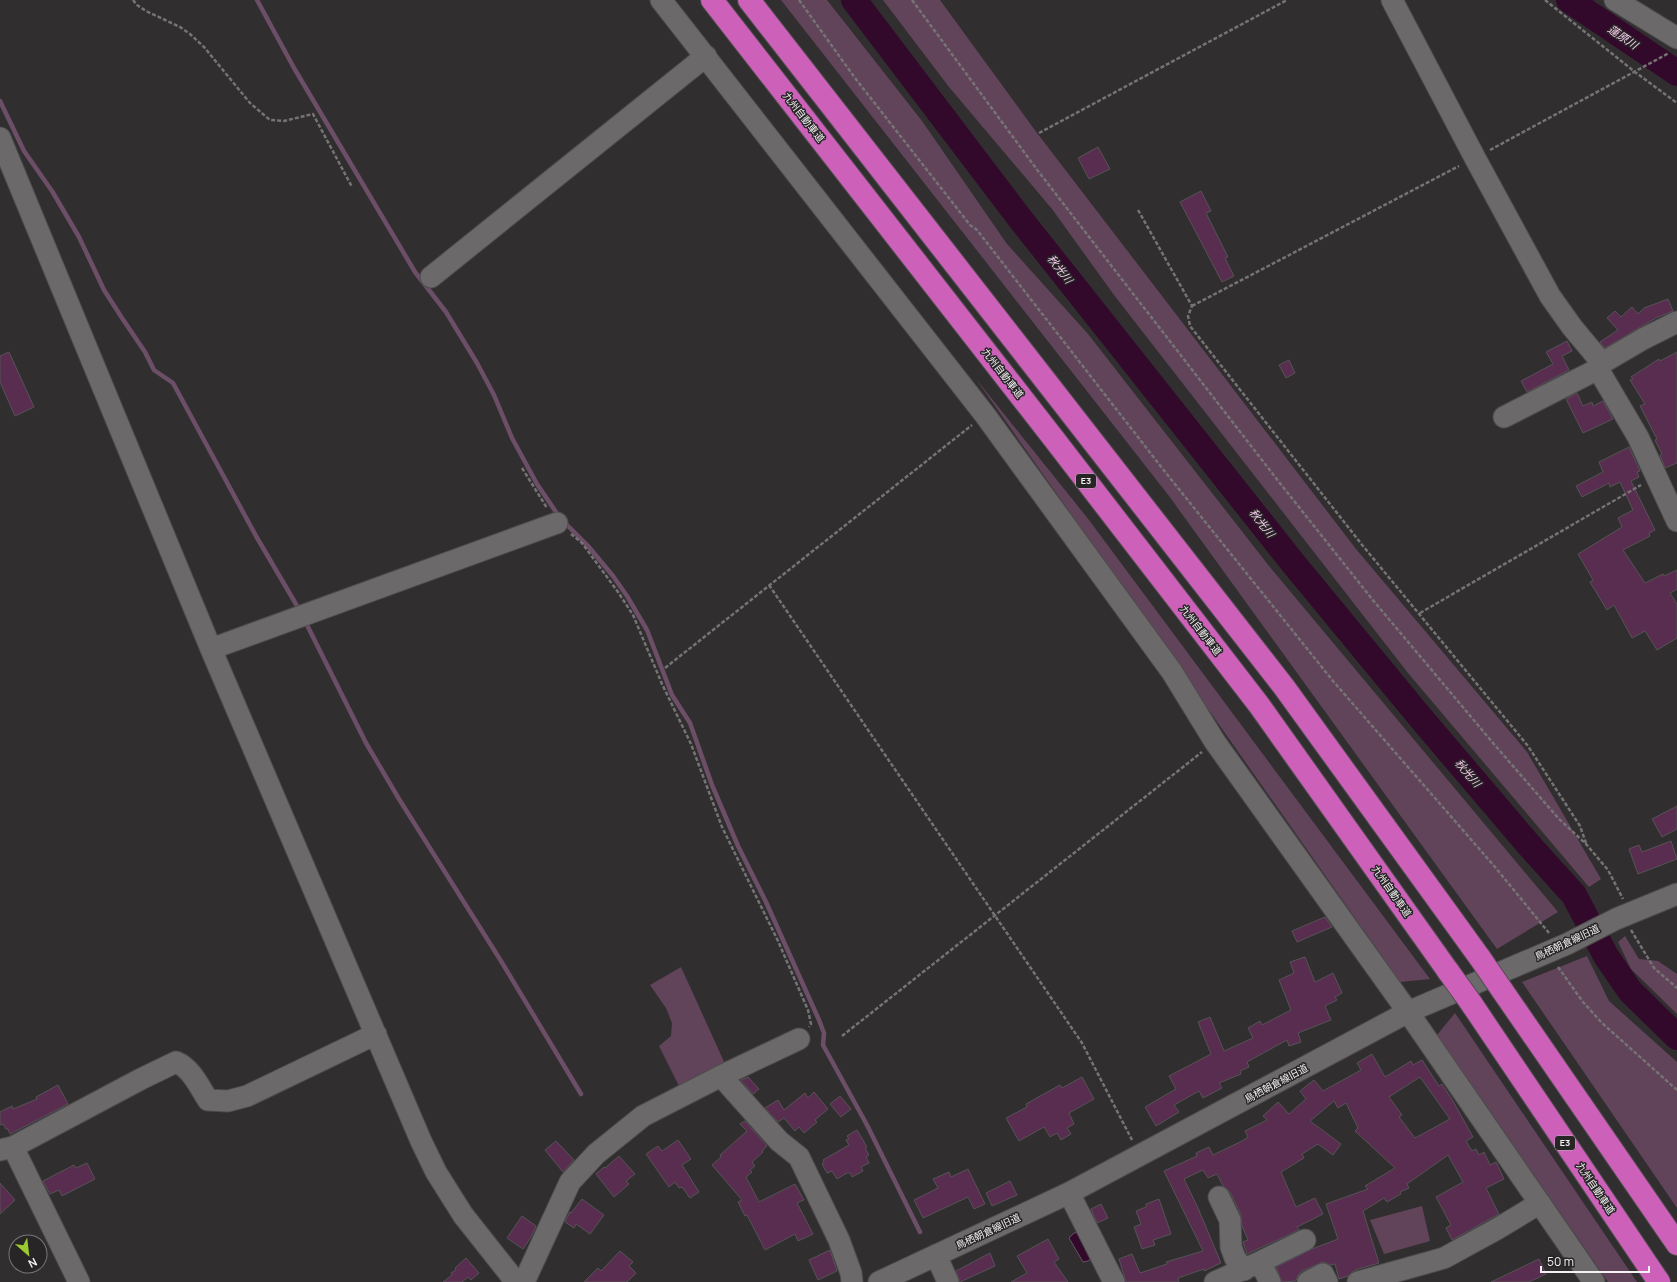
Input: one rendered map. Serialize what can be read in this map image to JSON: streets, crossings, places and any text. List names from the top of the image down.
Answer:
{
  "streets": {
    "highway": ["九州自動車道", "E3"],
    "street": ["鳥栖朝倉線旧道"]
  },
  "water": ["蓮原川", "秋光川"],
  "scale_bar": "50 m",
  "north": "bottom right"
}
